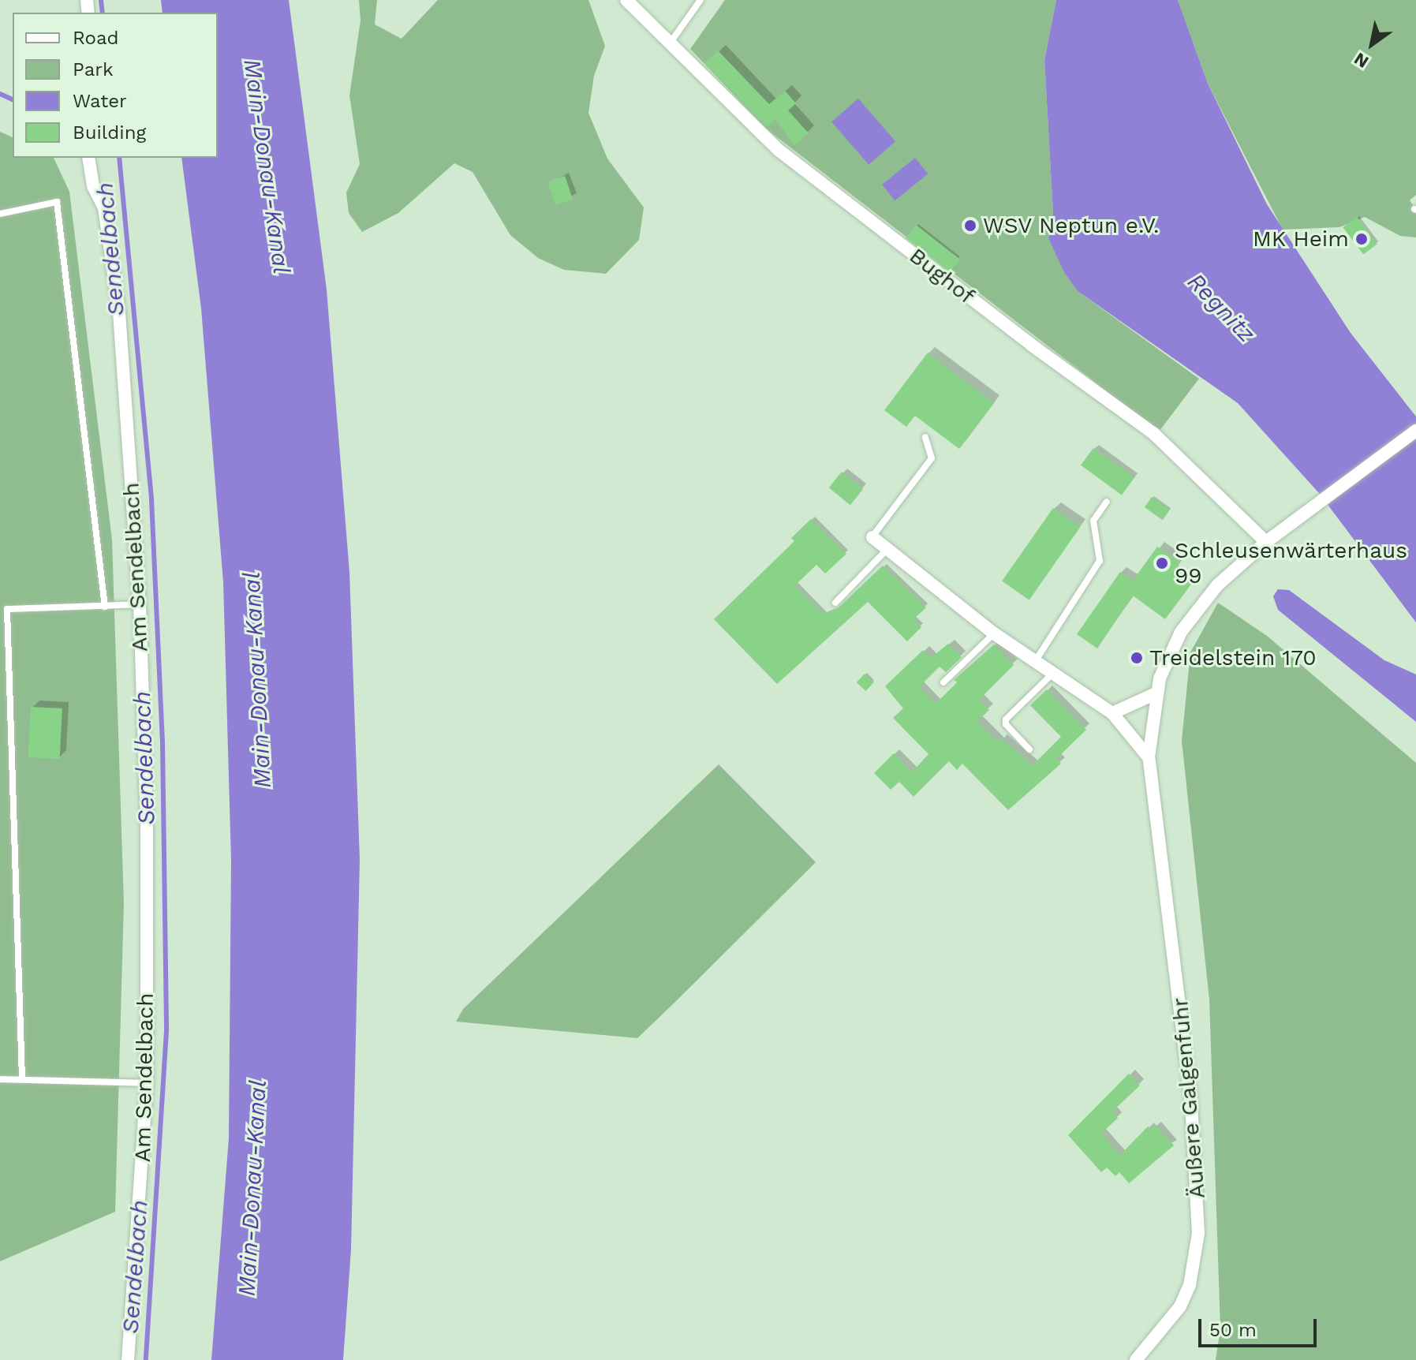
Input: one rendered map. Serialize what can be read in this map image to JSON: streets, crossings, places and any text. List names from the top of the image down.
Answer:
{
  "streets": {
    "street": ["Bughof", "Am Sendelbach", "Äußere Galgenfuhr"]
  },
  "crossings": [
    ["Bughof", "Äußere Galgenfuhr"]
  ],
  "water": ["Main-Donau-Kanal", "Sendelbach", "Regnitz"],
  "places": [
    "WSV Neptun e.V.",
    "MK Heim",
    "Schleusenwärterhaus 99",
    "Treidelstein 170"
  ],
  "legend": [
    "Road",
    "Park",
    "Water",
    "Building"
  ],
  "scale_bar": "50 m",
  "north": "bottom left"
}
